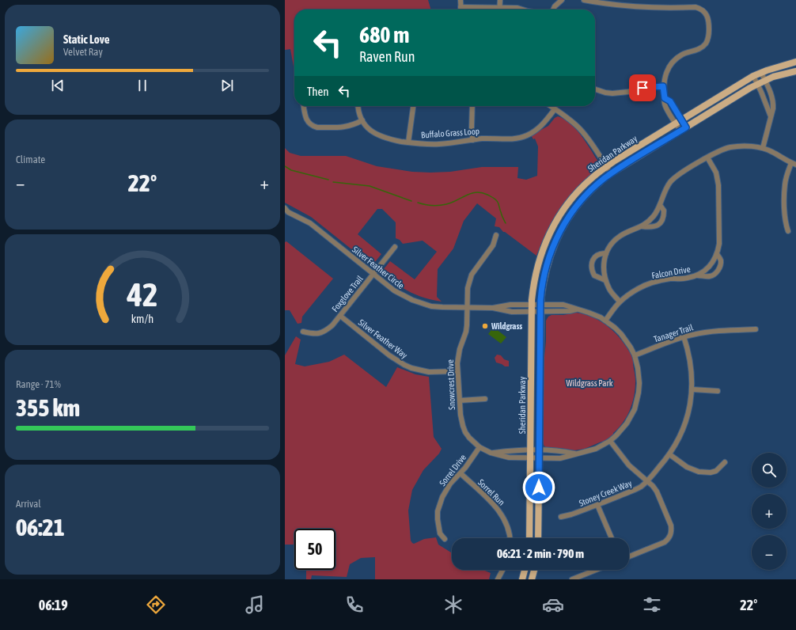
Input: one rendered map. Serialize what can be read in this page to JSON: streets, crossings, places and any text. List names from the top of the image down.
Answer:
{
  "streets": {
    "main road": ["Sheridan Parkway"],
    "street": [
      "Buffalo Grass Loop",
      "Silver Feather Circle",
      "Falcon Drive",
      "Foxglove Trail",
      "Tanager Trail",
      "Silver Feather Way",
      "Snowcrest Drive",
      "Sorrel Drive",
      "Sorrel Run",
      "Stoney Creek Way"
    ]
  },
  "crossings": [
    ["Sheridan Parkway", "Silver Feather Circle"],
    ["Sheridan Parkway", "Snowcrest Drive"],
    ["Silver Feather Circle", "Foxglove Trail"],
    ["Silver Feather Circle", "Snowcrest Drive"],
    ["Falcon Drive", "Snowcrest Drive"],
    ["Foxglove Trail", "Silver Feather Way"],
    ["Tanager Trail", "Snowcrest Drive"],
    ["Tanager Trail", "Stoney Creek Way"],
    ["Silver Feather Way", "Snowcrest Drive"],
    ["Snowcrest Drive", "Sorrel Drive"],
    ["Sorrel Drive", "Sorrel Run"]
  ],
  "parks": ["Wildgrass Park"],
  "places": ["Wildgrass"],
  "page": {
    "turn": ["680 m", "Raven Run"],
    "song": ["Static Love", "Velvet Ray"],
    "then": "Then",
    "tile": [
      "Climate",
      ["Range · 71%", "355 km"],
      ["Arrival", "06:21"]
    ],
    "heat": ["−", "22°", "+"],
    "map_buttons": ["+", "−"],
    "limit": "50",
    "trip": "06:21 · 2 min · 790 m",
    "tabs": ["06:19", "22°"],
    "gauge": ["42", "km/h"]
  }
}
